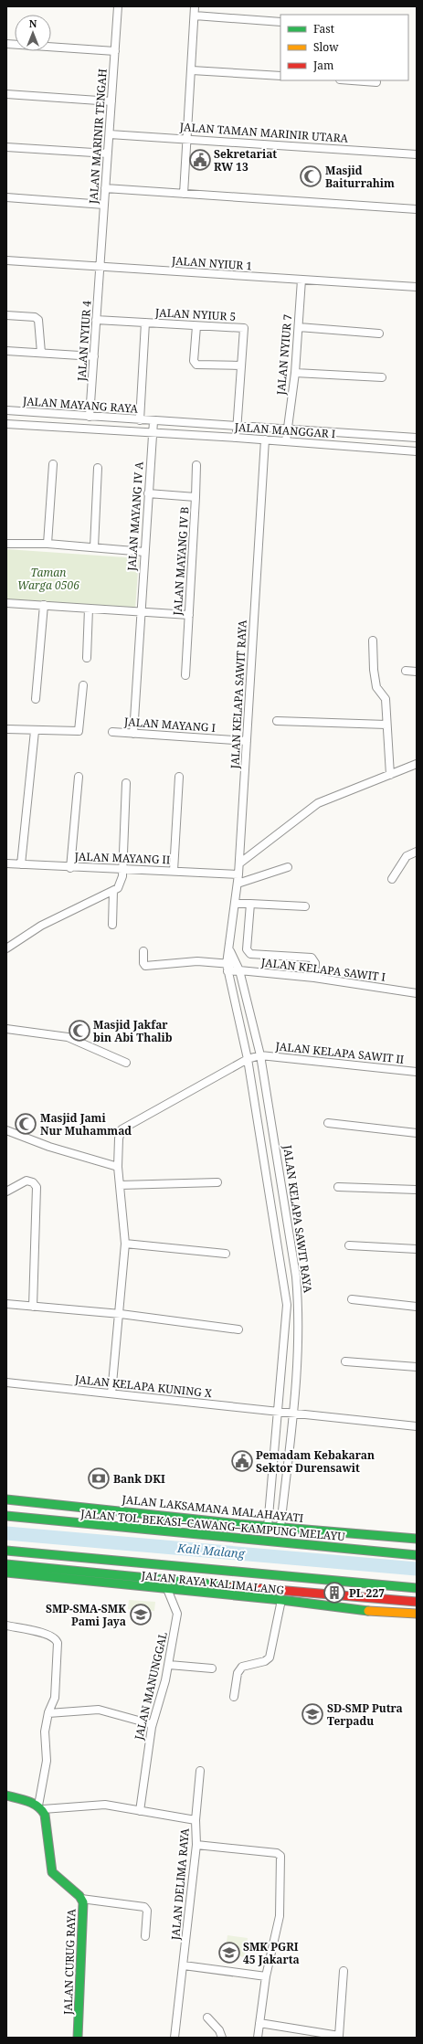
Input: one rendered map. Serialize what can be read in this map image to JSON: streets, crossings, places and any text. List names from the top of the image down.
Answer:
{
  "streets": {
    "main road": [
      "JALAN LAKSAMANA MALAHAYATI",
      "JALAN TOL BEKASI–CAWANG–KAMPUNG MELAYU",
      "JALAN RAYA KALIMALANG",
      "JALAN CURUG RAYA"
    ],
    "street": [
      "JALAN TAMAN MARINIR UTARA",
      "JALAN MARINIR TENGAH",
      "JALAN NYIUR 1",
      "JALAN NYIUR 5",
      "JALAN NYIUR 4",
      "JALAN NYIUR 7",
      "JALAN MAYANG RAYA",
      "JALAN MANGGAR I",
      "JALAN MAYANG IV A",
      "JALAN MAYANG IV B",
      "JALAN KELAPA SAWIT RAYA",
      "JALAN MAYANG I",
      "JALAN MAYANG II",
      "JALAN KELAPA SAWIT I",
      "JALAN KELAPA SAWIT II",
      "JALAN KELAPA KUNING X",
      "JALAN MANUNGGAL",
      "JALAN DELIMA RAYA"
    ]
  },
  "crossings": [
    ["JALAN TAMAN MARINIR UTARA", "JALAN MARINIR TENGAH"],
    ["JALAN MARINIR TENGAH", "JALAN NYIUR 1"],
    ["JALAN MARINIR TENGAH", "JALAN NYIUR 4"],
    ["JALAN NYIUR 1", "JALAN NYIUR 4"],
    ["JALAN NYIUR 1", "JALAN NYIUR 7"],
    ["JALAN NYIUR 5", "JALAN NYIUR 4"],
    ["JALAN NYIUR 5", "JALAN MAYANG RAYA"],
    ["JALAN NYIUR 4", "JALAN MAYANG RAYA"],
    ["JALAN NYIUR 7", "JALAN MANGGAR I"],
    ["JALAN MAYANG RAYA", "JALAN MANGGAR I"],
    ["JALAN MAYANG RAYA", "JALAN MAYANG IV A"],
    ["JALAN MANGGAR I", "JALAN MAYANG IV A"],
    ["JALAN MANGGAR I", "JALAN KELAPA SAWIT RAYA"],
    ["JALAN MAYANG IV A", "JALAN MAYANG IV B"],
    ["JALAN MAYANG IV A", "JALAN MAYANG I"],
    ["JALAN KELAPA SAWIT RAYA", "JALAN MAYANG I"],
    ["JALAN KELAPA SAWIT RAYA", "JALAN MAYANG II"],
    ["JALAN KELAPA SAWIT RAYA", "JALAN KELAPA SAWIT I"],
    ["JALAN KELAPA SAWIT RAYA", "JALAN KELAPA SAWIT II"],
    ["JALAN KELAPA SAWIT RAYA", "JALAN KELAPA KUNING X"],
    ["JALAN KELAPA SAWIT RAYA", "JALAN LAKSAMANA MALAHAYATI"],
    ["JALAN RAYA KALIMALANG", "JALAN MANUNGGAL"],
    ["JALAN MANUNGGAL", "JALAN DELIMA RAYA"],
    ["JALAN DELIMA RAYA", "JALAN CURUG RAYA"]
  ],
  "water": ["Kali Malang"],
  "parks": ["Taman Warga 0506"],
  "places": {
    "public building": ["Sekretariat RW 13", "Pemadam Kebakaran Sektor Durensawit"],
    "mosque": ["Masjid Baiturrahim", "Masjid Jakfar bin Abi Thalib", "Masjid Jami Nur Muhammad"],
    "bank": ["Bank DKI"],
    "building": ["PL 227"],
    "school or university": ["SMP-SMA-SMK Pami Jaya", "SD-SMP Putra Terpadu", "SMK PGRI 45 Jakarta"]
  },
  "legend": ["Fast", "Slow", "Jam"],
  "north": "top"
}
